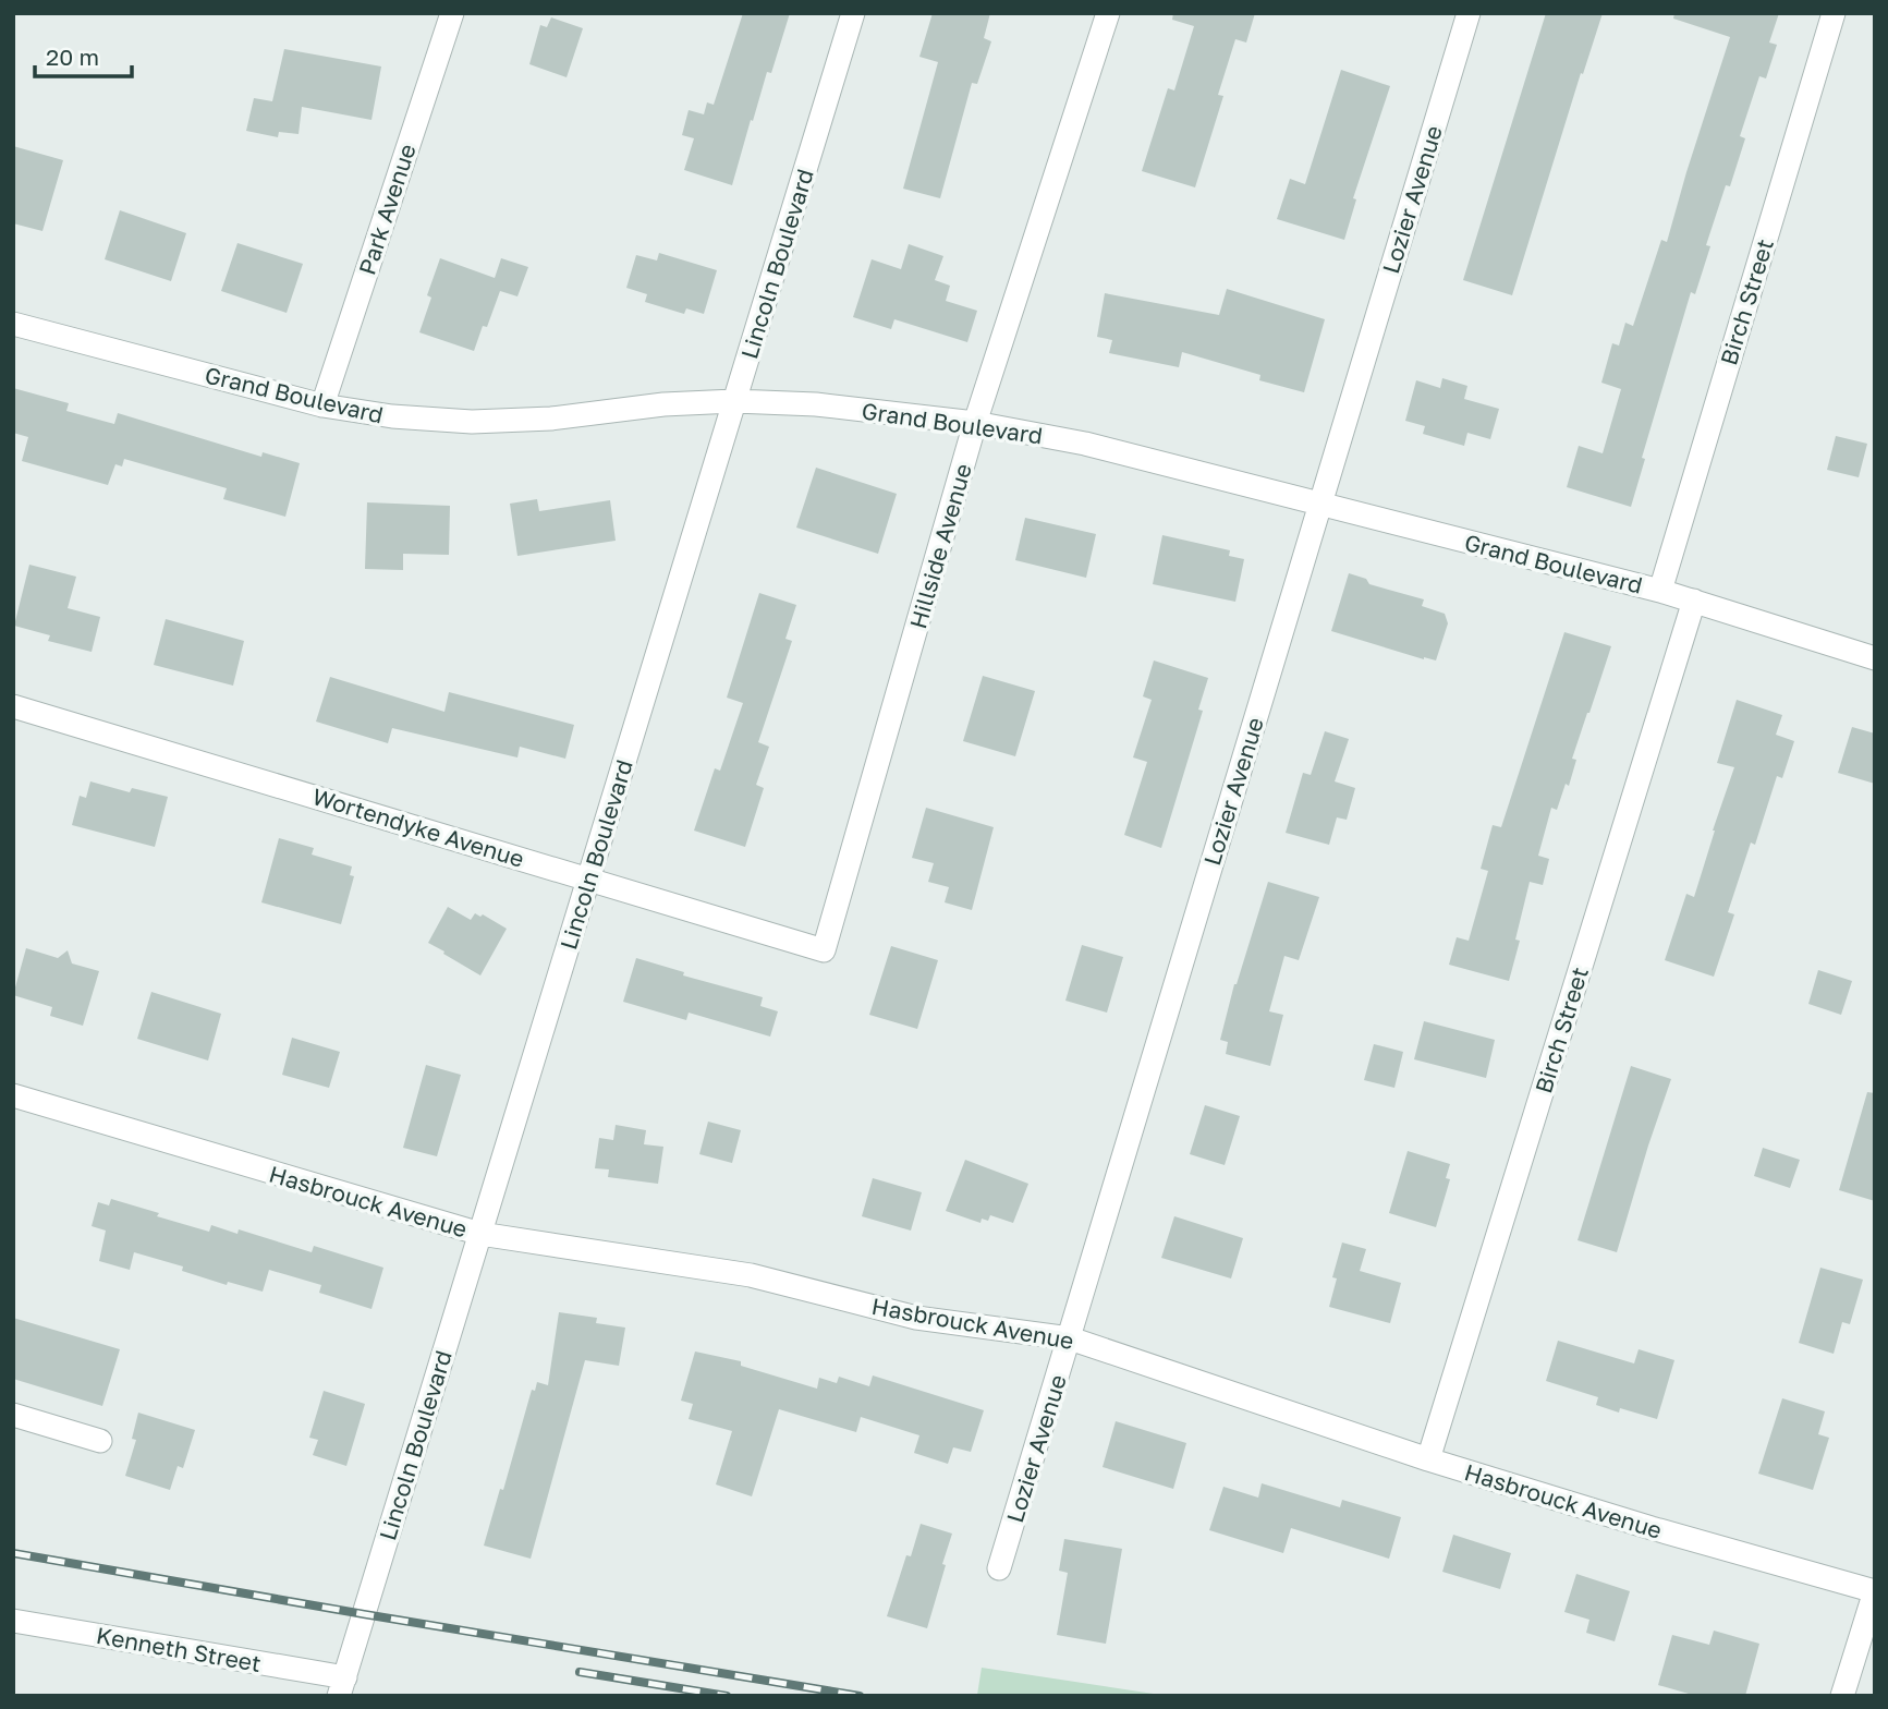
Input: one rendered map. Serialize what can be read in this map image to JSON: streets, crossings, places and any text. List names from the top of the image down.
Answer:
{
  "streets": {
    "street": [
      "Lozier Avenue",
      "Park Avenue",
      "Lincoln Boulevard",
      "Birch Street",
      "Grand Boulevard",
      "Hillside Avenue",
      "Wortendyke Avenue",
      "Hasbrouck Avenue",
      "Kenneth Street"
    ]
  },
  "crossings": [
    ["Lozier Avenue", "Grand Boulevard"],
    ["Lozier Avenue", "Hasbrouck Avenue"],
    ["Park Avenue", "Grand Boulevard"],
    ["Lincoln Boulevard", "Grand Boulevard"],
    ["Lincoln Boulevard", "Wortendyke Avenue"],
    ["Lincoln Boulevard", "Hasbrouck Avenue"],
    ["Lincoln Boulevard", "Kenneth Street"],
    ["Birch Street", "Grand Boulevard"],
    ["Birch Street", "Hasbrouck Avenue"],
    ["Grand Boulevard", "Hillside Avenue"],
    ["Hillside Avenue", "Wortendyke Avenue"]
  ],
  "scale_bar": "20 m"
}
